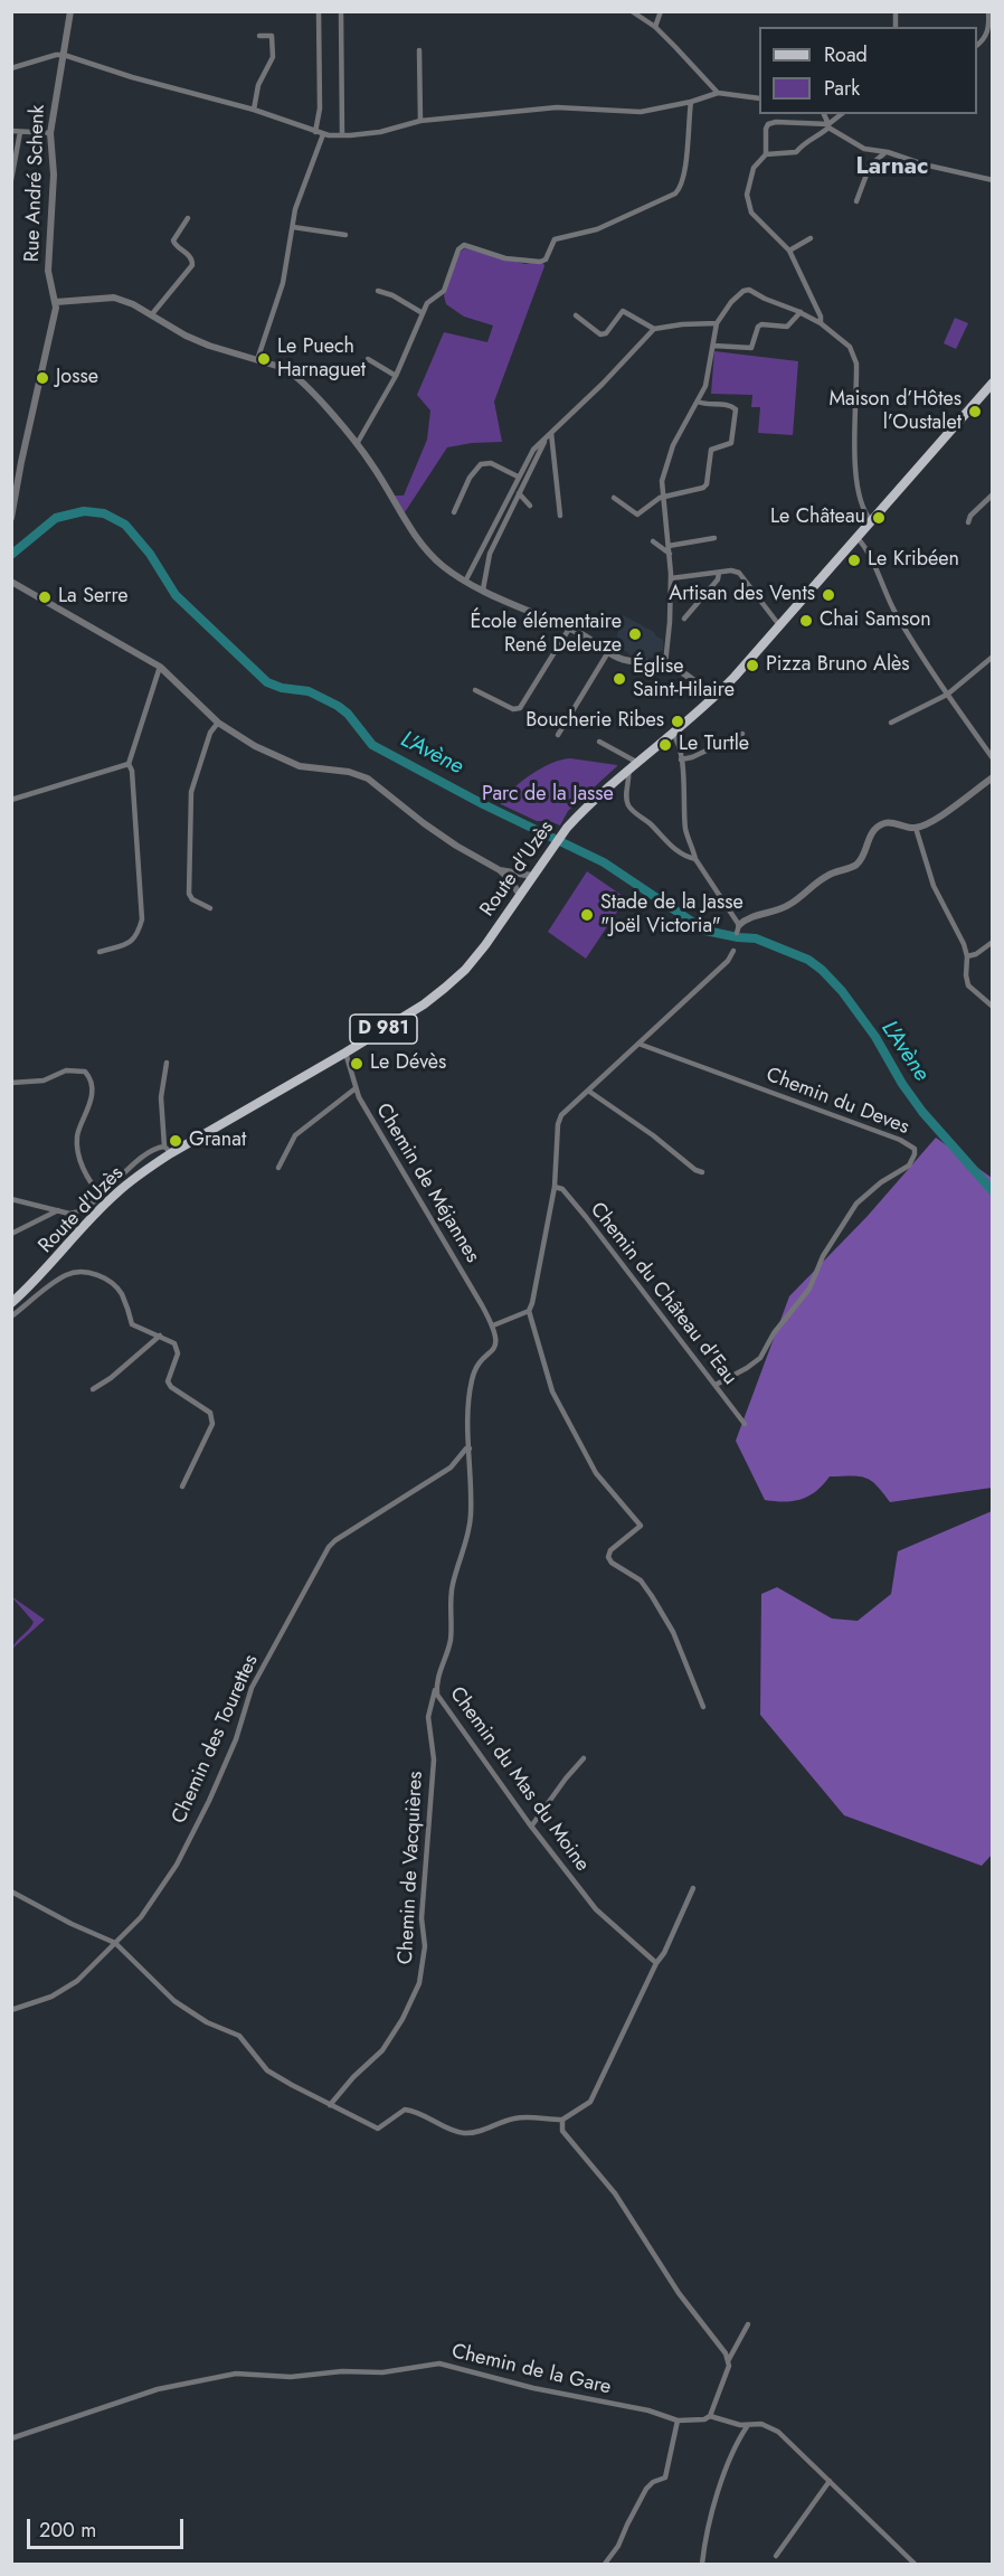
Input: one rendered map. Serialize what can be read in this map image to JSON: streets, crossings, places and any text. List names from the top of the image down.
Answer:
{
  "streets": {
    "main road": ["Route d'Uzès", "D 981"],
    "street": [
      "Rue André Schenk",
      "Chemin du Deves",
      "Chemin de Méjannes",
      "Chemin du Château d'Eau",
      "Chemin des Tourettes",
      "Chemin du Mas du Moine",
      "Chemin de Vacquières",
      "Chemin de la Gare"
    ]
  },
  "crossings": [
    ["Route d'Uzès", "Chemin de Méjannes"],
    ["Chemin du Deves", "Chemin du Château d'Eau"],
    ["Chemin de Méjannes", "Chemin du Mas du Moine"],
    ["Chemin des Tourettes", "Chemin du Mas du Moine"],
    ["Chemin du Mas du Moine", "Chemin de Vacquières"]
  ],
  "districts": ["Larnac"],
  "water": ["L'Avène"],
  "parks": ["Parc de la Jasse"],
  "places": [
    "Le Puech Harnaguet",
    "Josse",
    "Maison d’Hôtes l’Oustalet",
    "Le Château",
    "Le Kribéen",
    "Artisan des Vents",
    "La Serre",
    "Chai Samson",
    "École élémentaire René Deleuze",
    "Pizza Bruno Alès",
    "Église Saint-Hilaire",
    "Boucherie Ribes",
    "Le Turtle",
    "Stade de la Jasse \"Joël Victoria\"",
    "Le Dévès",
    "Granat"
  ],
  "legend": ["Road", "Park"],
  "scale_bar": "200 m"
}
